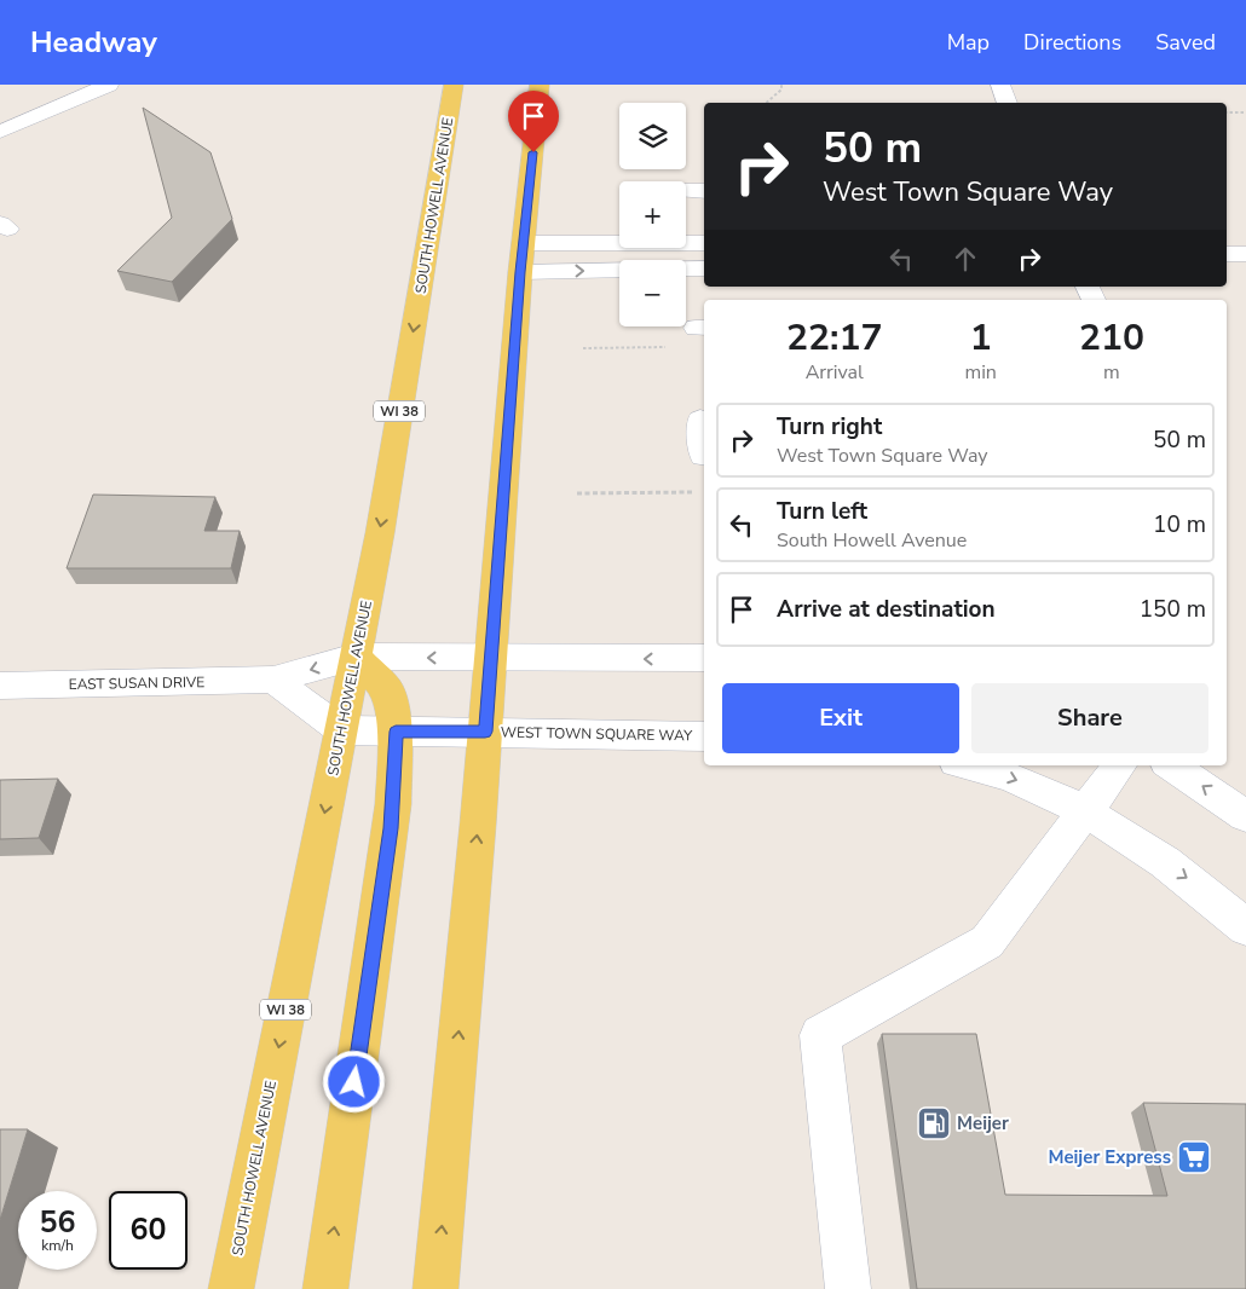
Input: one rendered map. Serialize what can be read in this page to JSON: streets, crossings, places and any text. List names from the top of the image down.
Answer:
{
  "streets": {
    "main road": ["SOUTH HOWELL AVENUE", "WI 38"],
    "street": ["EAST SUSAN DRIVE", "WEST TOWN SQUARE WAY"]
  },
  "crossings": [
    ["SOUTH HOWELL AVENUE", "EAST SUSAN DRIVE"],
    ["SOUTH HOWELL AVENUE", "WEST TOWN SQUARE WAY"]
  ],
  "places": {
    "fuel station": ["Meijer"],
    "supermarket": ["Meijer Express"]
  },
  "page": {
    "header": "Headway",
    "nav": ["Map", "Directions", "Saved"],
    "map_buttons": ["+", "−"],
    "turn": ["50 m", "West Town Square Way"],
    "eta": [
      "22:17",
      "Arrival",
      "1",
      "min",
      "210",
      "m"
    ],
    "list": [
      {
        "name": "Turn right",
        "note": "West Town Square Way",
        "value": "50 m"
      },
      {
        "name": "Turn left",
        "note": "South Howell Avenue",
        "value": "10 m"
      },
      {
        "name": "Arrive at destination",
        "value": "150 m"
      }
    ],
    "buttons": ["Exit", "Share"],
    "speed": "56 km/h",
    "limit": "60"
  }
}
